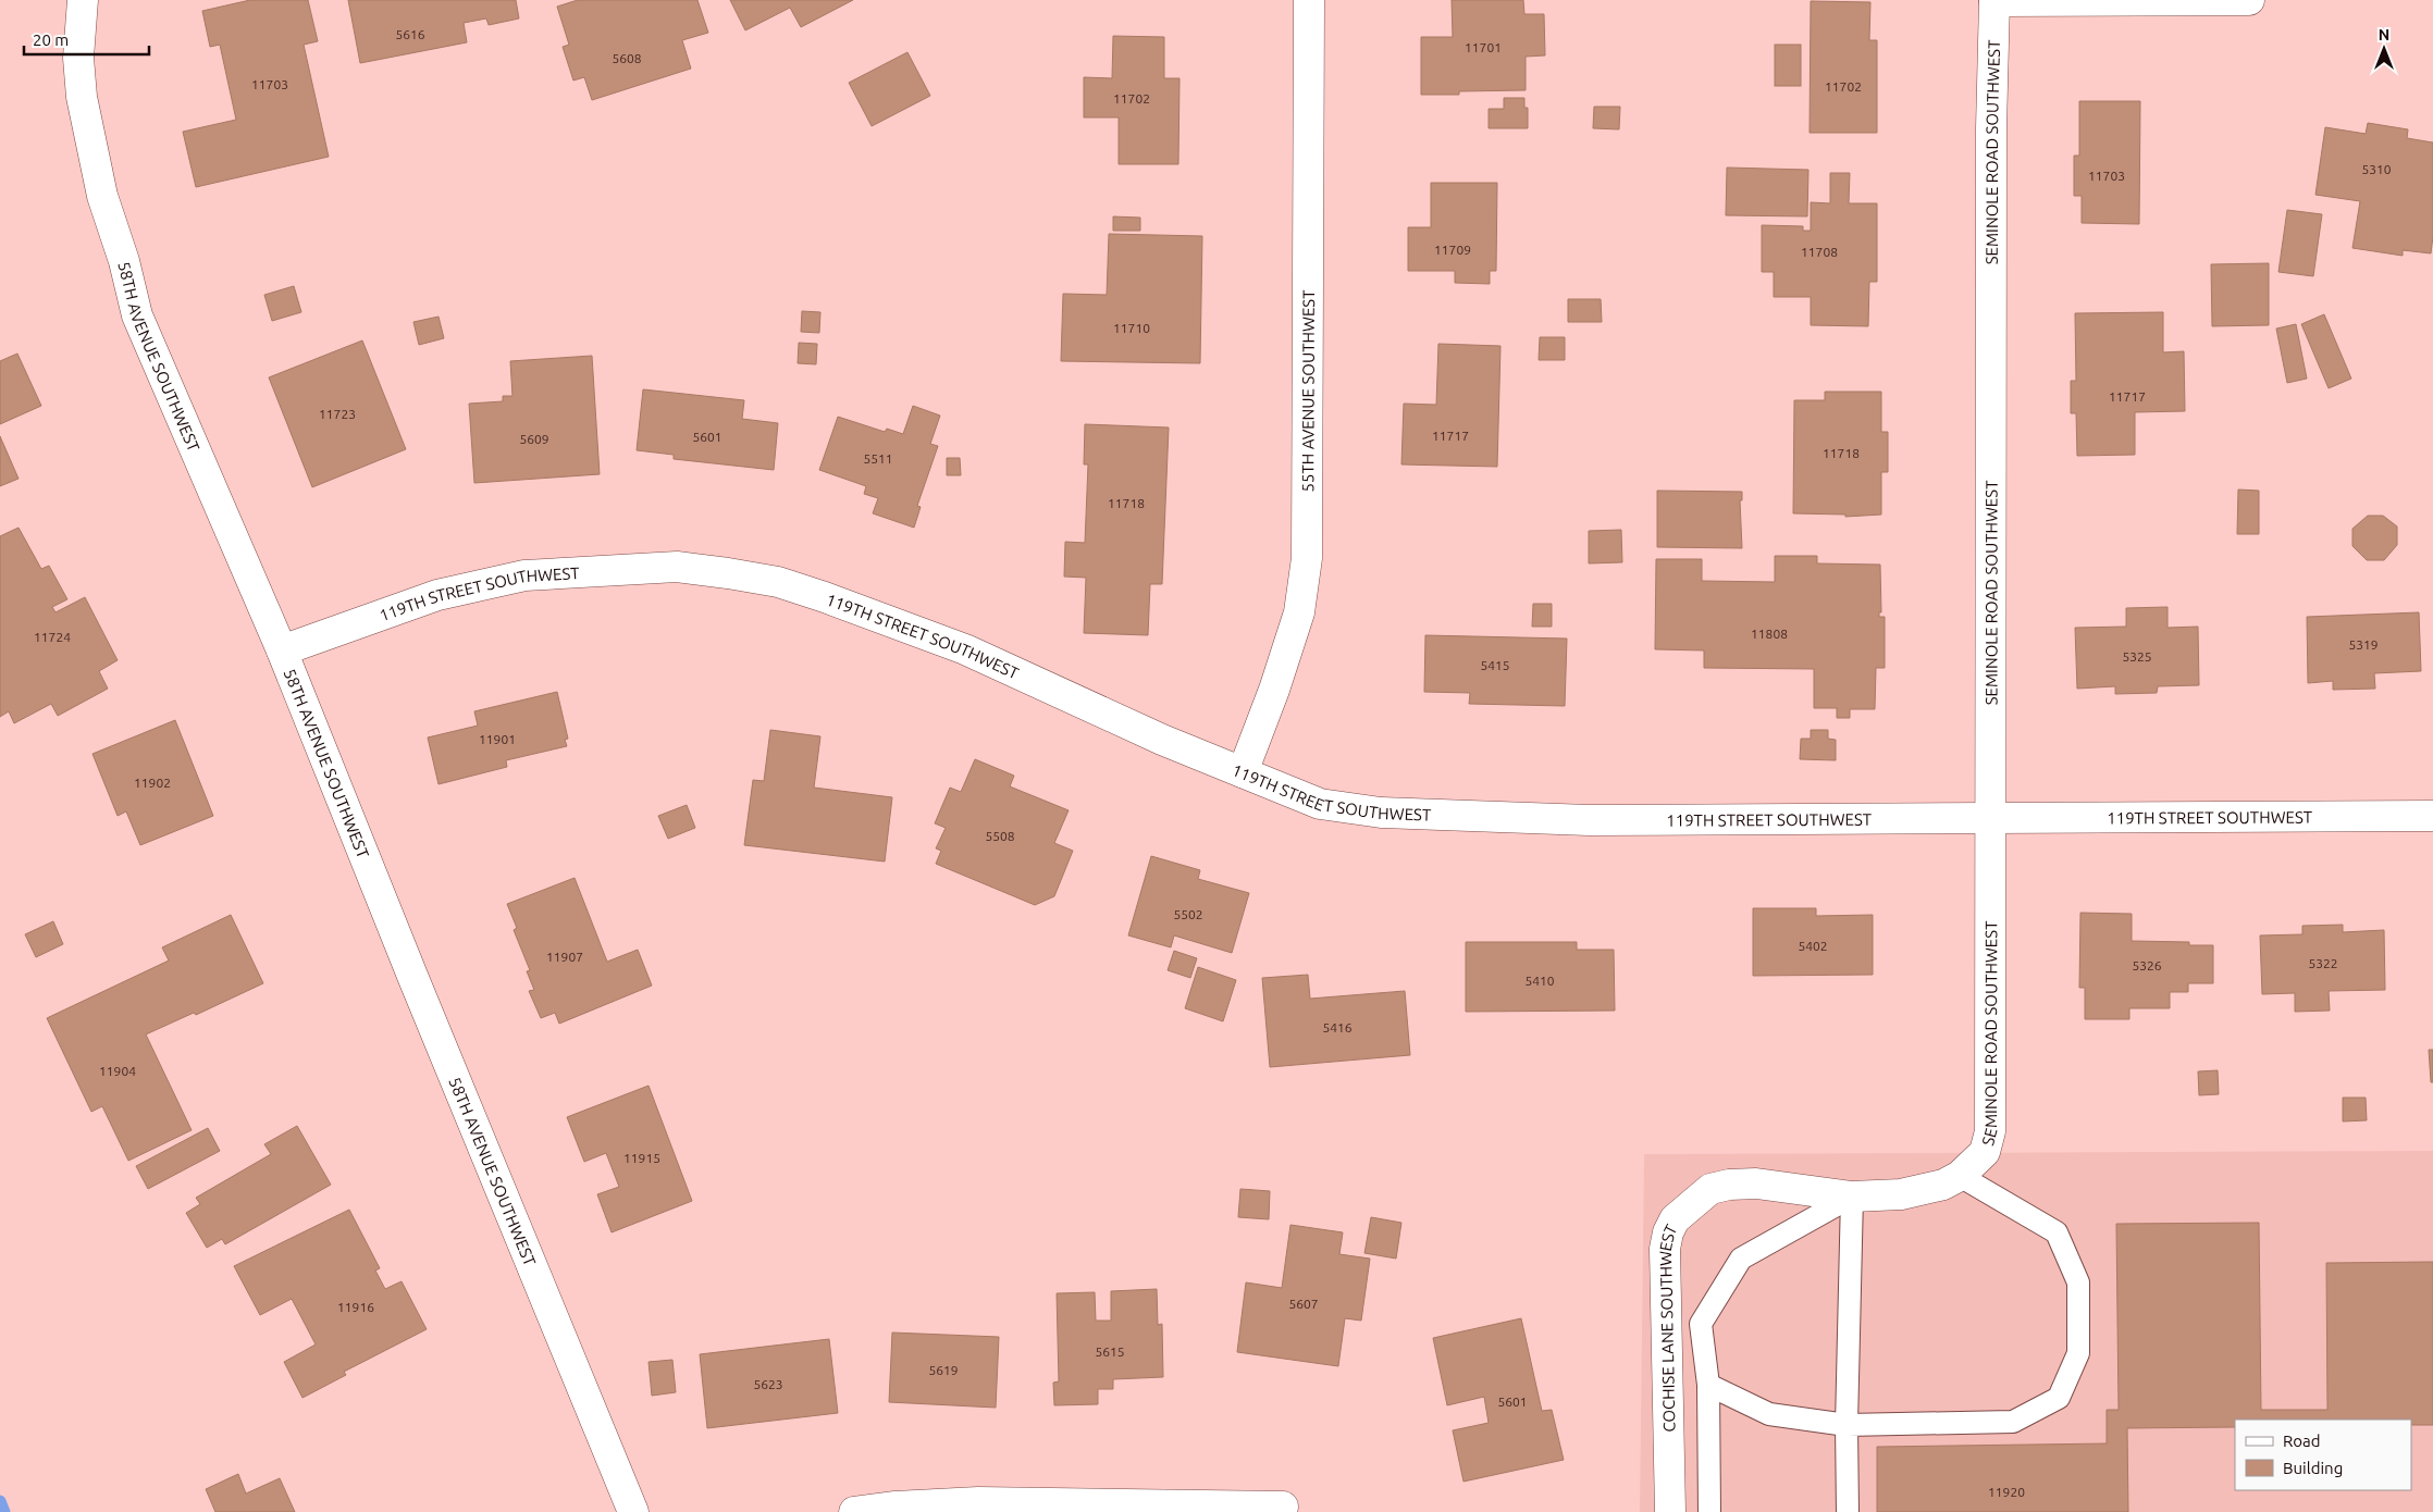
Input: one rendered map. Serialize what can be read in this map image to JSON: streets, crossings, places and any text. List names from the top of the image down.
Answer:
{
  "streets": {
    "street": [
      "SEMINOLE ROAD SOUTHWEST",
      "58TH AVENUE SOUTHWEST",
      "55TH AVENUE SOUTHWEST",
      "119TH STREET SOUTHWEST",
      "COCHISE LANE SOUTHWEST"
    ]
  },
  "crossings": [
    ["SEMINOLE ROAD SOUTHWEST", "119TH STREET SOUTHWEST"],
    ["SEMINOLE ROAD SOUTHWEST", "COCHISE LANE SOUTHWEST"],
    ["58TH AVENUE SOUTHWEST", "119TH STREET SOUTHWEST"],
    ["55TH AVENUE SOUTHWEST", "119TH STREET SOUTHWEST"]
  ],
  "house_numbers": [
    "5616",
    "11701",
    "5608",
    "11703",
    "11702",
    "11702",
    "5310",
    "11703",
    "11709",
    "11708",
    "11710",
    "11717",
    "11723",
    "11717",
    "5601",
    "5609",
    "11718",
    "5511",
    "11718",
    "11808",
    "11724",
    "5319",
    "5325",
    "5415",
    "11901",
    "11902",
    "5508",
    "5502",
    "5402",
    "11907",
    "5322",
    "5326",
    "5410",
    "5416",
    "11904",
    "11915",
    "5607",
    "11916",
    "5615",
    "5619",
    "5623",
    "5601",
    "11920"
  ],
  "legend": ["Road", "Building"],
  "scale_bar": "20 m",
  "north": "top"
}
